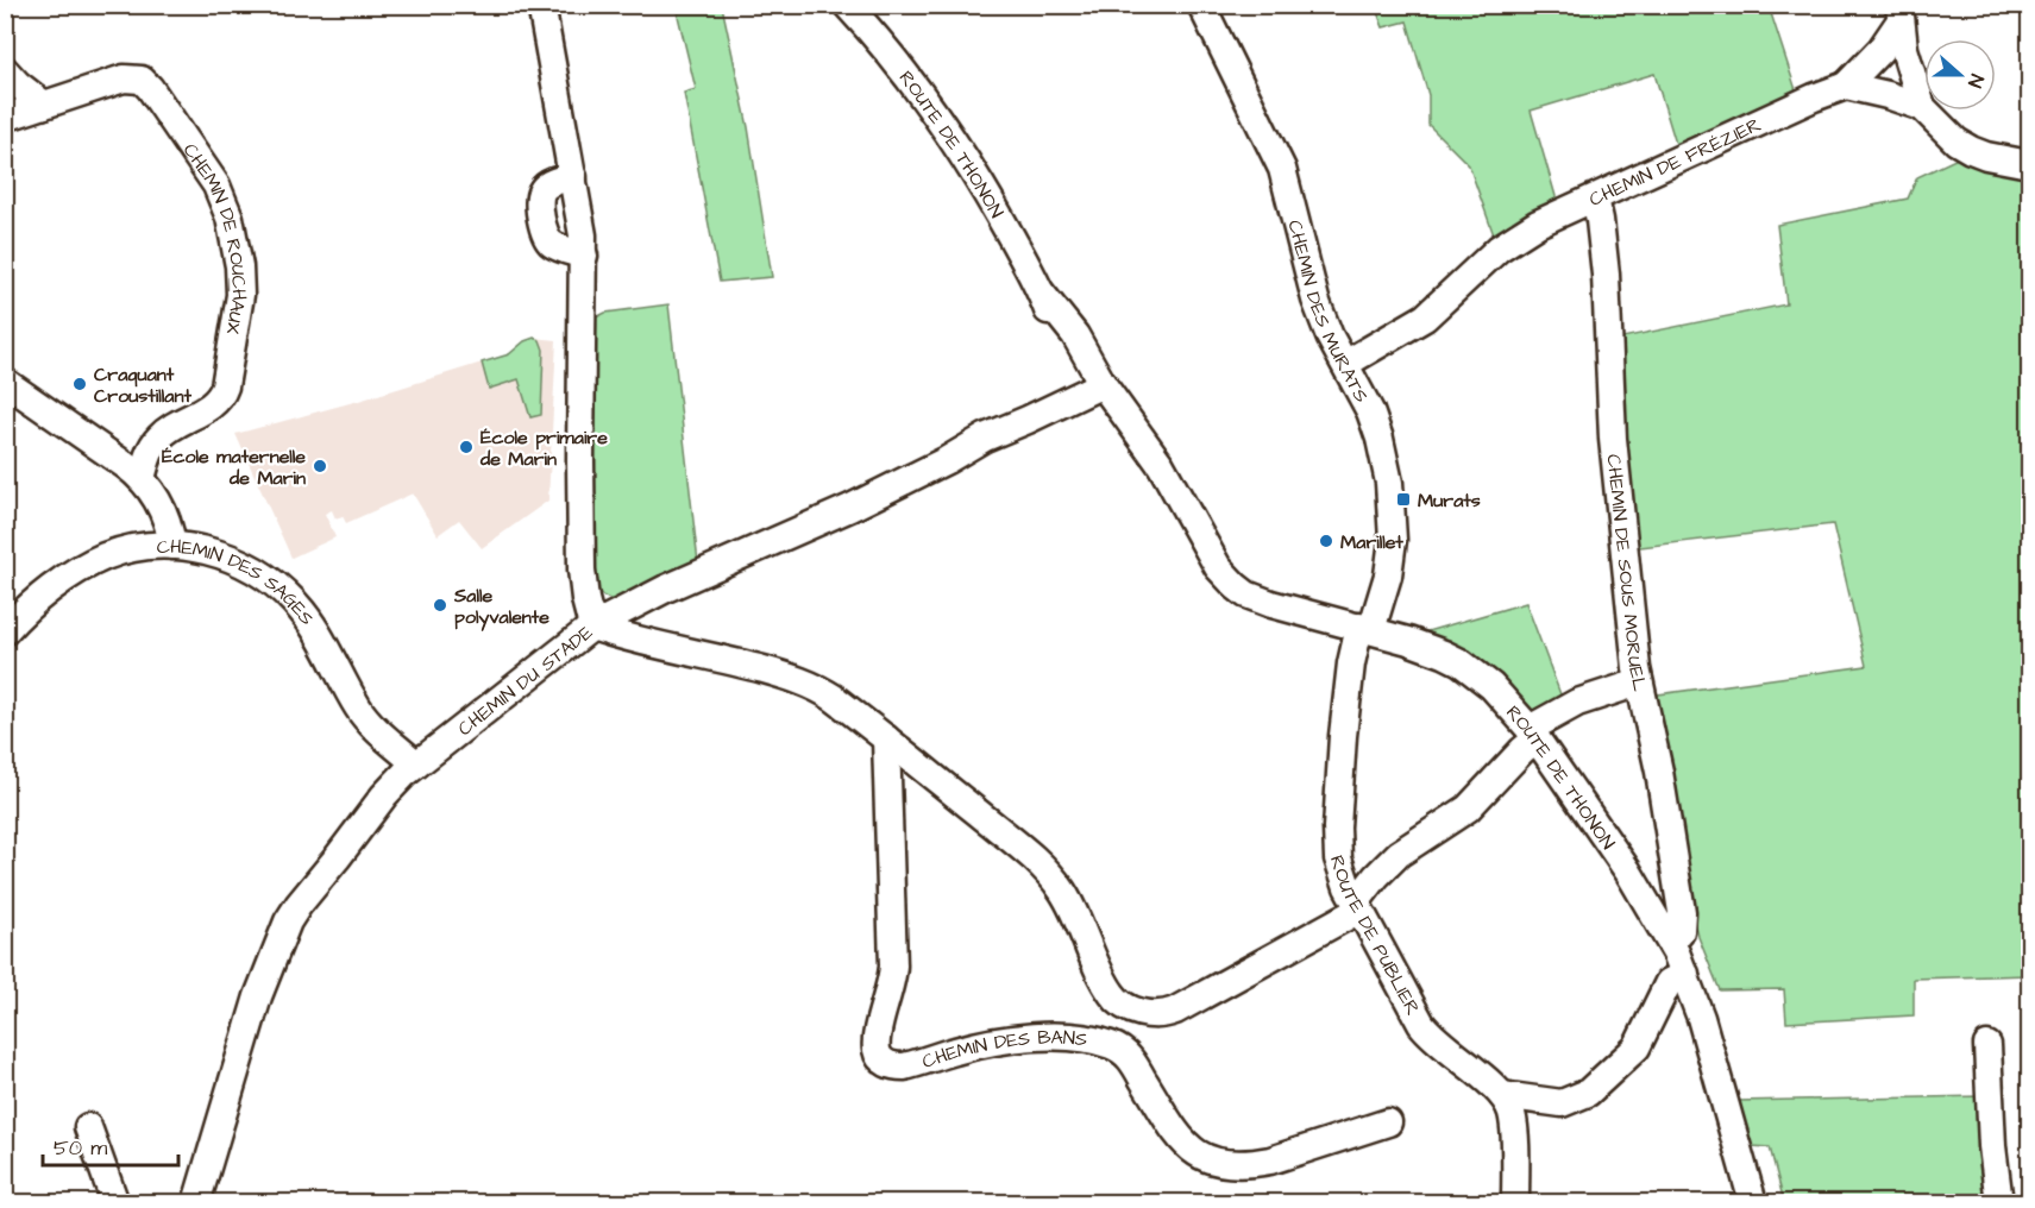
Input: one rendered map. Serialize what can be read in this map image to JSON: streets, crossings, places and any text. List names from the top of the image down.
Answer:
{
  "streets": {
    "street": [
      "ROUTE DE THONON",
      "CHEMIN DE FRÉZIER",
      "CHEMIN DE ROUCHAUX",
      "CHEMIN DES MURATS",
      "CHEMIN DE SOUS MORUEL",
      "CHEMIN DES SAGES",
      "CHEMIN DU STADE",
      "ROUTE DE PUBLIER",
      "CHEMIN DES BANS"
    ]
  },
  "crossings": [
    ["ROUTE DE THONON", "CHEMIN DES MURATS"],
    ["ROUTE DE THONON", "CHEMIN DE SOUS MORUEL"],
    ["ROUTE DE THONON", "CHEMIN DU STADE"],
    ["ROUTE DE THONON", "ROUTE DE PUBLIER"],
    ["CHEMIN DE FRÉZIER", "CHEMIN DES MURATS"],
    ["CHEMIN DE FRÉZIER", "CHEMIN DE SOUS MORUEL"],
    ["CHEMIN DES MURATS", "ROUTE DE PUBLIER"],
    ["CHEMIN DES SAGES", "CHEMIN DU STADE"]
  ],
  "places": {
    "other": [
      "Craquant Croustillant",
      "École primaire de Marin",
      "École maternelle de Marin",
      "Marillet",
      "Salle polyvalente"
    ],
    "transit": ["Murats"]
  },
  "scale_bar": "50 m",
  "north": "right"
}
